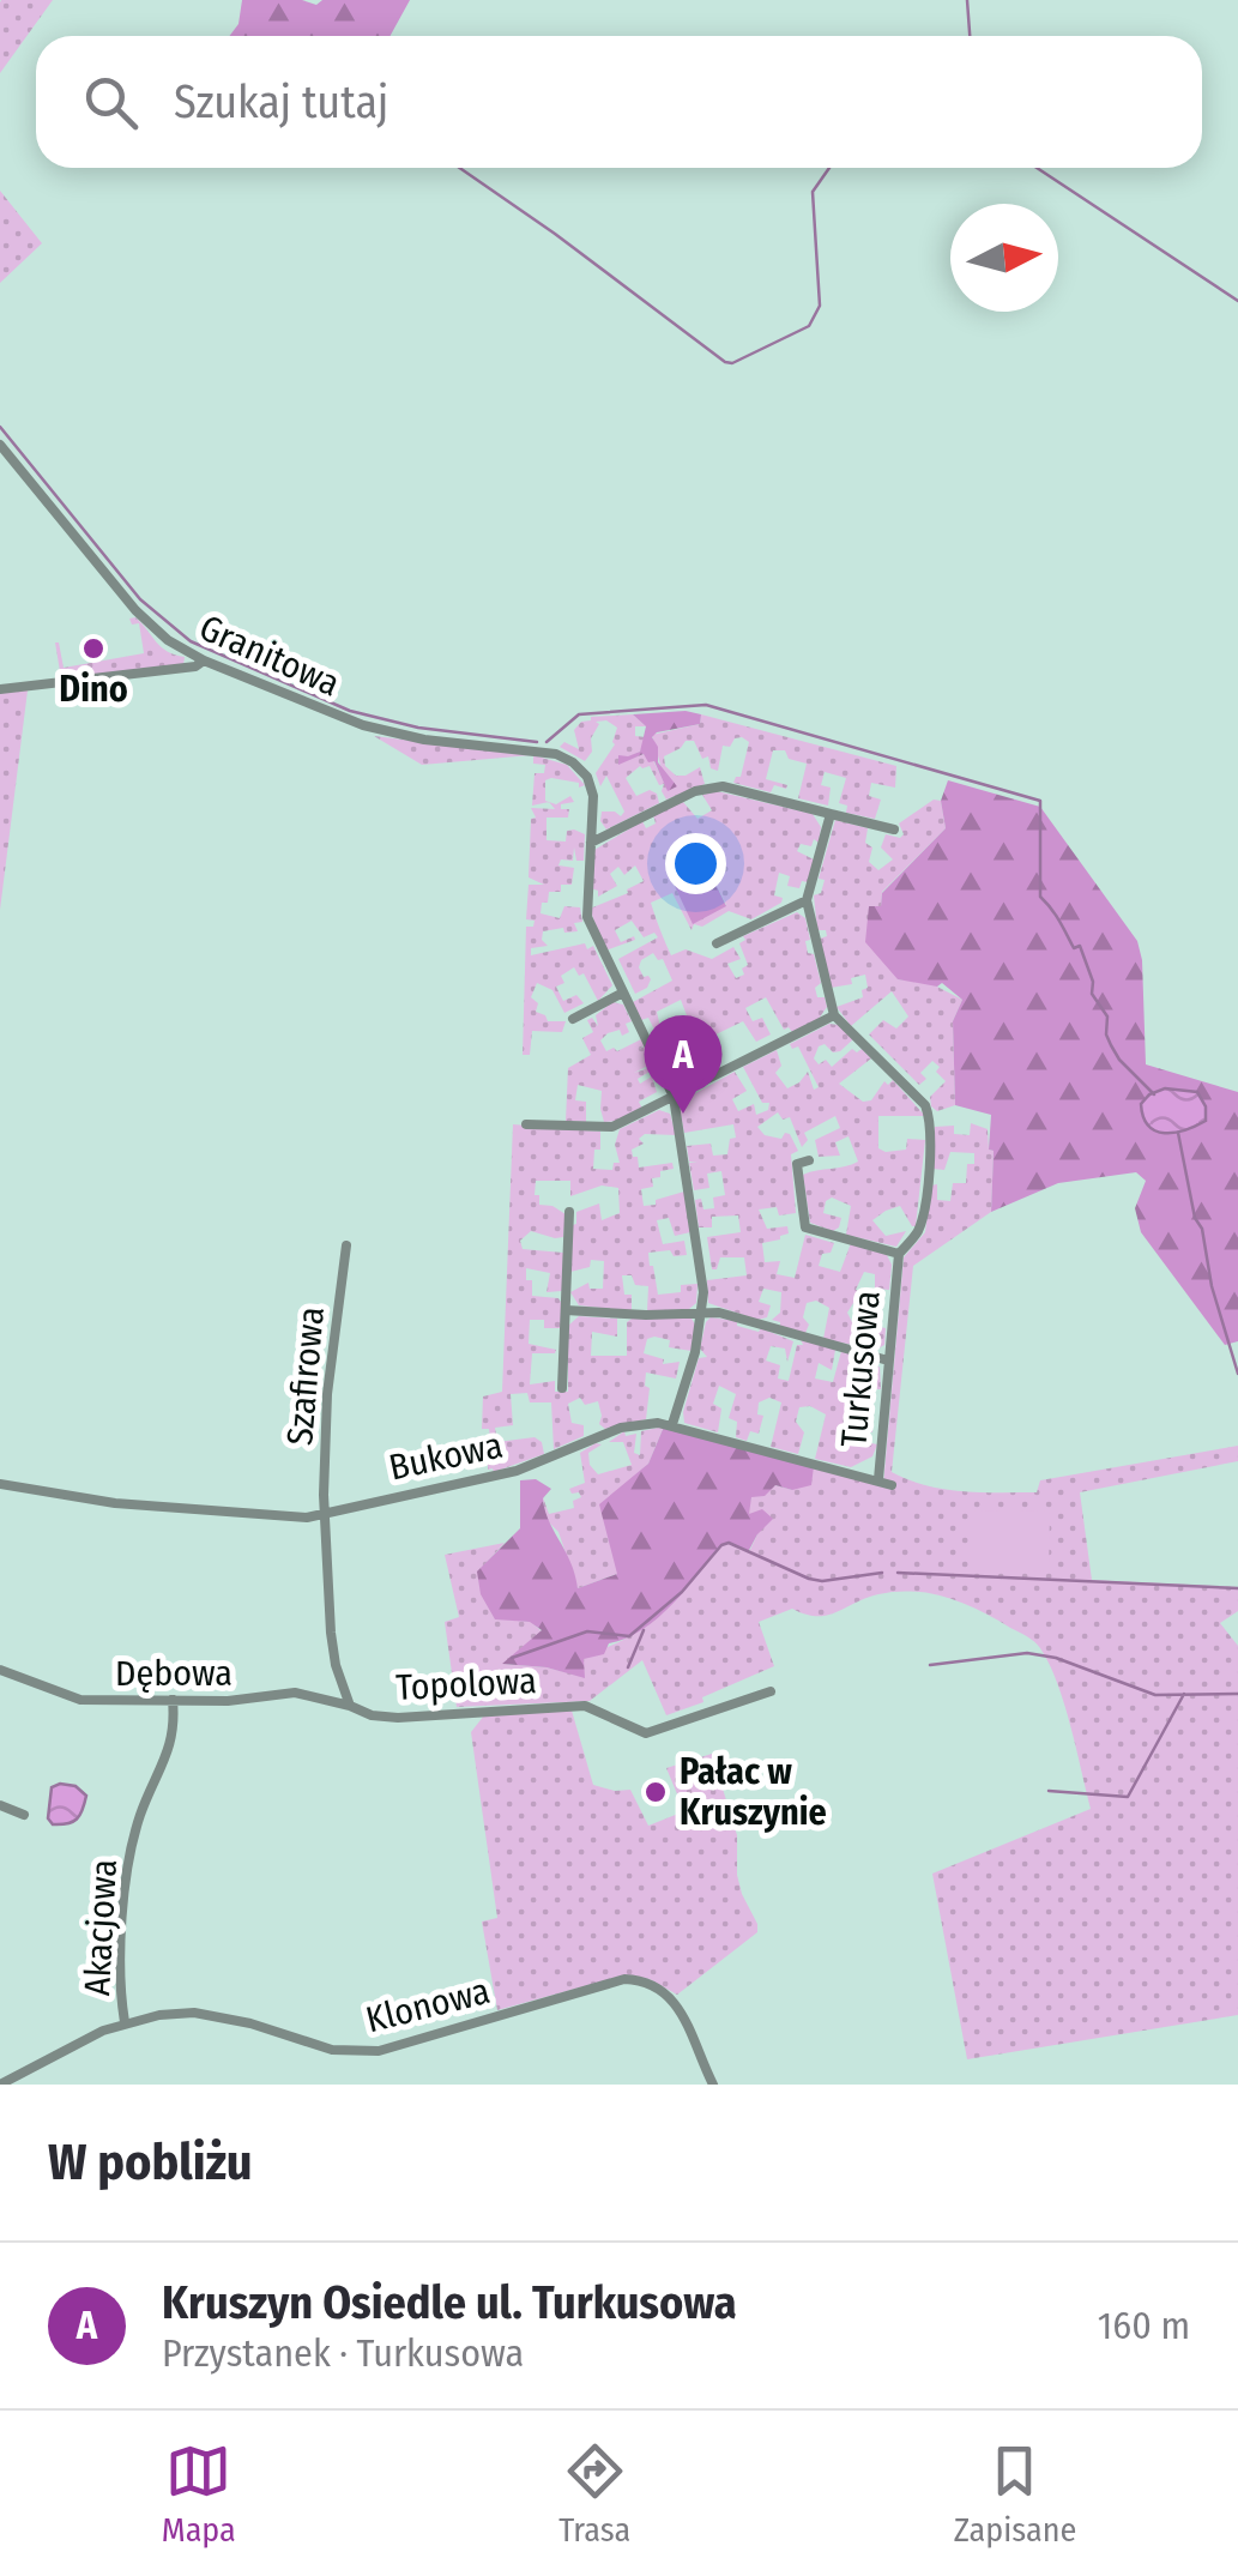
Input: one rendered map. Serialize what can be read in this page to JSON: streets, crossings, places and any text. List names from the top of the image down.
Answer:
{
  "streets": {
    "street": [
      "Granitowa",
      "Turkusowa",
      "Szafirowa",
      "Bukowa",
      "Dębowa",
      "Topolowa",
      "Akacjowa",
      "Klonowa"
    ]
  },
  "crossings": [
    ["Turkusowa", "Bukowa"],
    ["Szafirowa", "Bukowa"],
    ["Szafirowa", "Topolowa"],
    ["Bukowa", "Topolowa"],
    ["Dębowa", "Topolowa"],
    ["Dębowa", "Akacjowa"],
    ["Akacjowa", "Klonowa"]
  ],
  "places": ["Dino", "Pałac w Kruszynie"],
  "north": "right",
  "page": {
    "search": "Szukaj tutaj",
    "pins": "A",
    "heading": "W pobliżu",
    "list": [
      {
        "mark": "A",
        "name": "Kruszyn Osiedle ul. Turkusowa",
        "note": "Przystanek · Turkusowa",
        "value": "160 m"
      }
    ],
    "nav": ["Mapa", "Trasa", "Zapisane"]
  }
}
